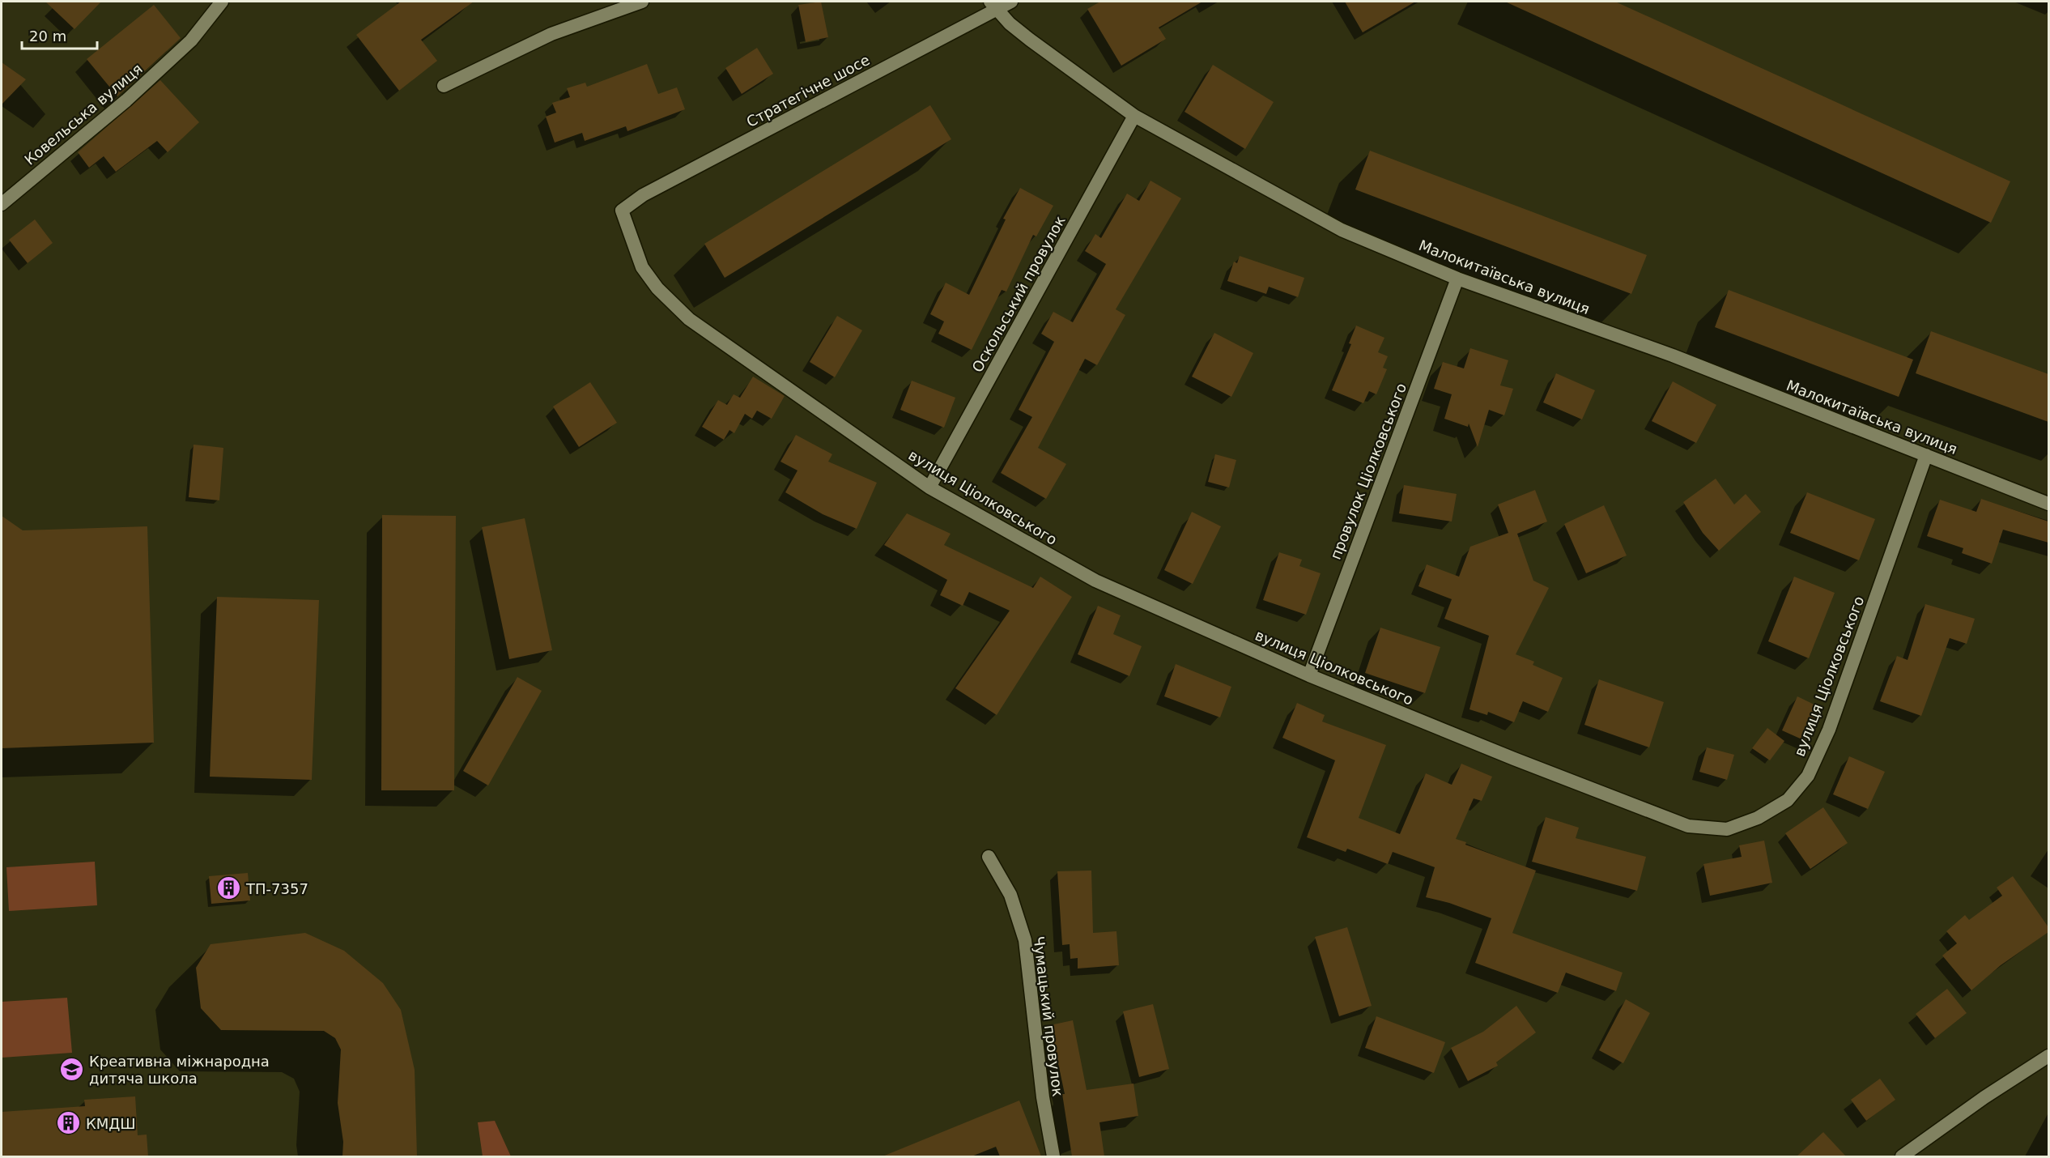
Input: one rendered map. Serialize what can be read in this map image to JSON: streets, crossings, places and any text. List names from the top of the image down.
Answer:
{
  "streets": {
    "street": [
      "Стратегічне шосе",
      "Ковельська вулиця",
      "Малокитаївська вулиця",
      "Оскольський провулок",
      "провулок Ціолковського",
      "вулиця Ціолковського",
      "Чумацький провулок"
    ]
  },
  "crossings": [
    ["Стратегічне шосе", "Малокитаївська вулиця"],
    ["Стратегічне шосе", "вулиця Ціолковського"],
    ["Малокитаївська вулиця", "Оскольський провулок"],
    ["Малокитаївська вулиця", "провулок Ціолковського"],
    ["Малокитаївська вулиця", "вулиця Ціолковського"],
    ["Оскольський провулок", "вулиця Ціолковського"],
    ["провулок Ціолковського", "вулиця Ціолковського"]
  ],
  "places": {
    "building": ["ТП-7357", "КМДШ"],
    "school or university": ["Креативна міжнародна дитяча школа"]
  },
  "scale_bar": "20 m"
}
